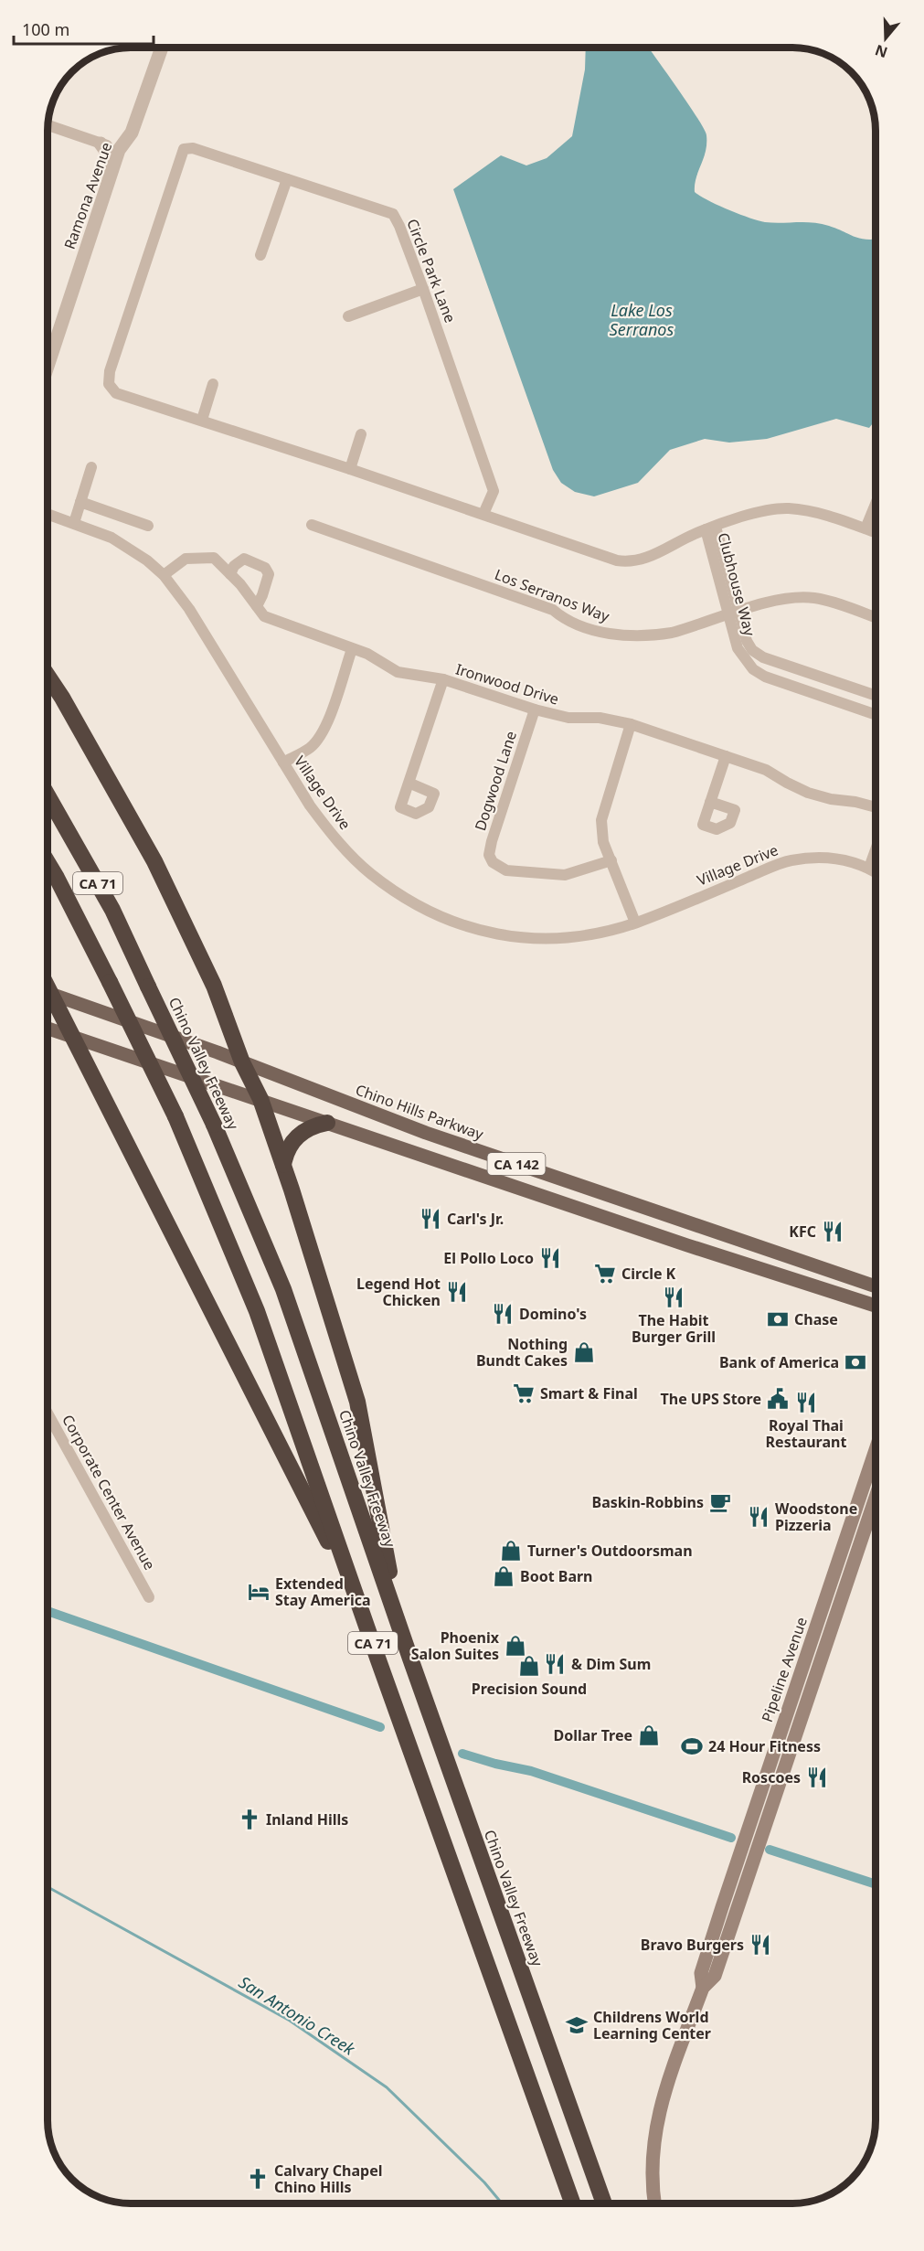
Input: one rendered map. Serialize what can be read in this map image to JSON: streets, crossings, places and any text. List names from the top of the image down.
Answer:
{
  "streets": {
    "highway": ["CA 71", "Chino Valley Freeway"],
    "main road": ["Chino Hills Parkway", "CA 142", "Pipeline Avenue"],
    "street": [
      "Ramona Avenue",
      "Circle Park Lane",
      "Clubhouse Way",
      "Los Serranos Way",
      "Ironwood Drive",
      "Dogwood Lane",
      "Village Drive",
      "Corporate Center Avenue"
    ]
  },
  "crossings": [
    ["Clubhouse Way", "Los Serranos Way"],
    ["Ironwood Drive", "Dogwood Lane"],
    ["Ironwood Drive", "Village Drive"]
  ],
  "water": ["Lake Los Serranos", "San Antonio Creek"],
  "places": {
    "restaurant": [
      "Carl's Jr.",
      "KFC",
      "El Pollo Loco",
      "Legend Hot Chicken",
      "The Habit Burger Grill",
      "Domino's",
      "Royal Thai Restaurant",
      "Woodstone Pizzeria",
      "& Dim Sum",
      "Roscoes",
      "Bravo Burgers"
    ],
    "supermarket": ["Circle K", "Smart & Final"],
    "bank": ["Chase", "Bank of America"],
    "shop": [
      "Nothing Bundt Cakes",
      "Turner's Outdoorsman",
      "Boot Barn",
      "Phoenix Salon Suites",
      "Precision Sound",
      "Dollar Tree"
    ],
    "public building": ["The UPS Store"],
    "cafe": ["Baskin-Robbins"],
    "hotel": ["Extended Stay America"],
    "sports": ["24 Hour Fitness"],
    "church": ["Inland Hills", "Calvary Chapel Chino Hills"],
    "school or university": ["Childrens World Learning Center"]
  },
  "scale_bar": "100 m",
  "north": "bottom"
}
